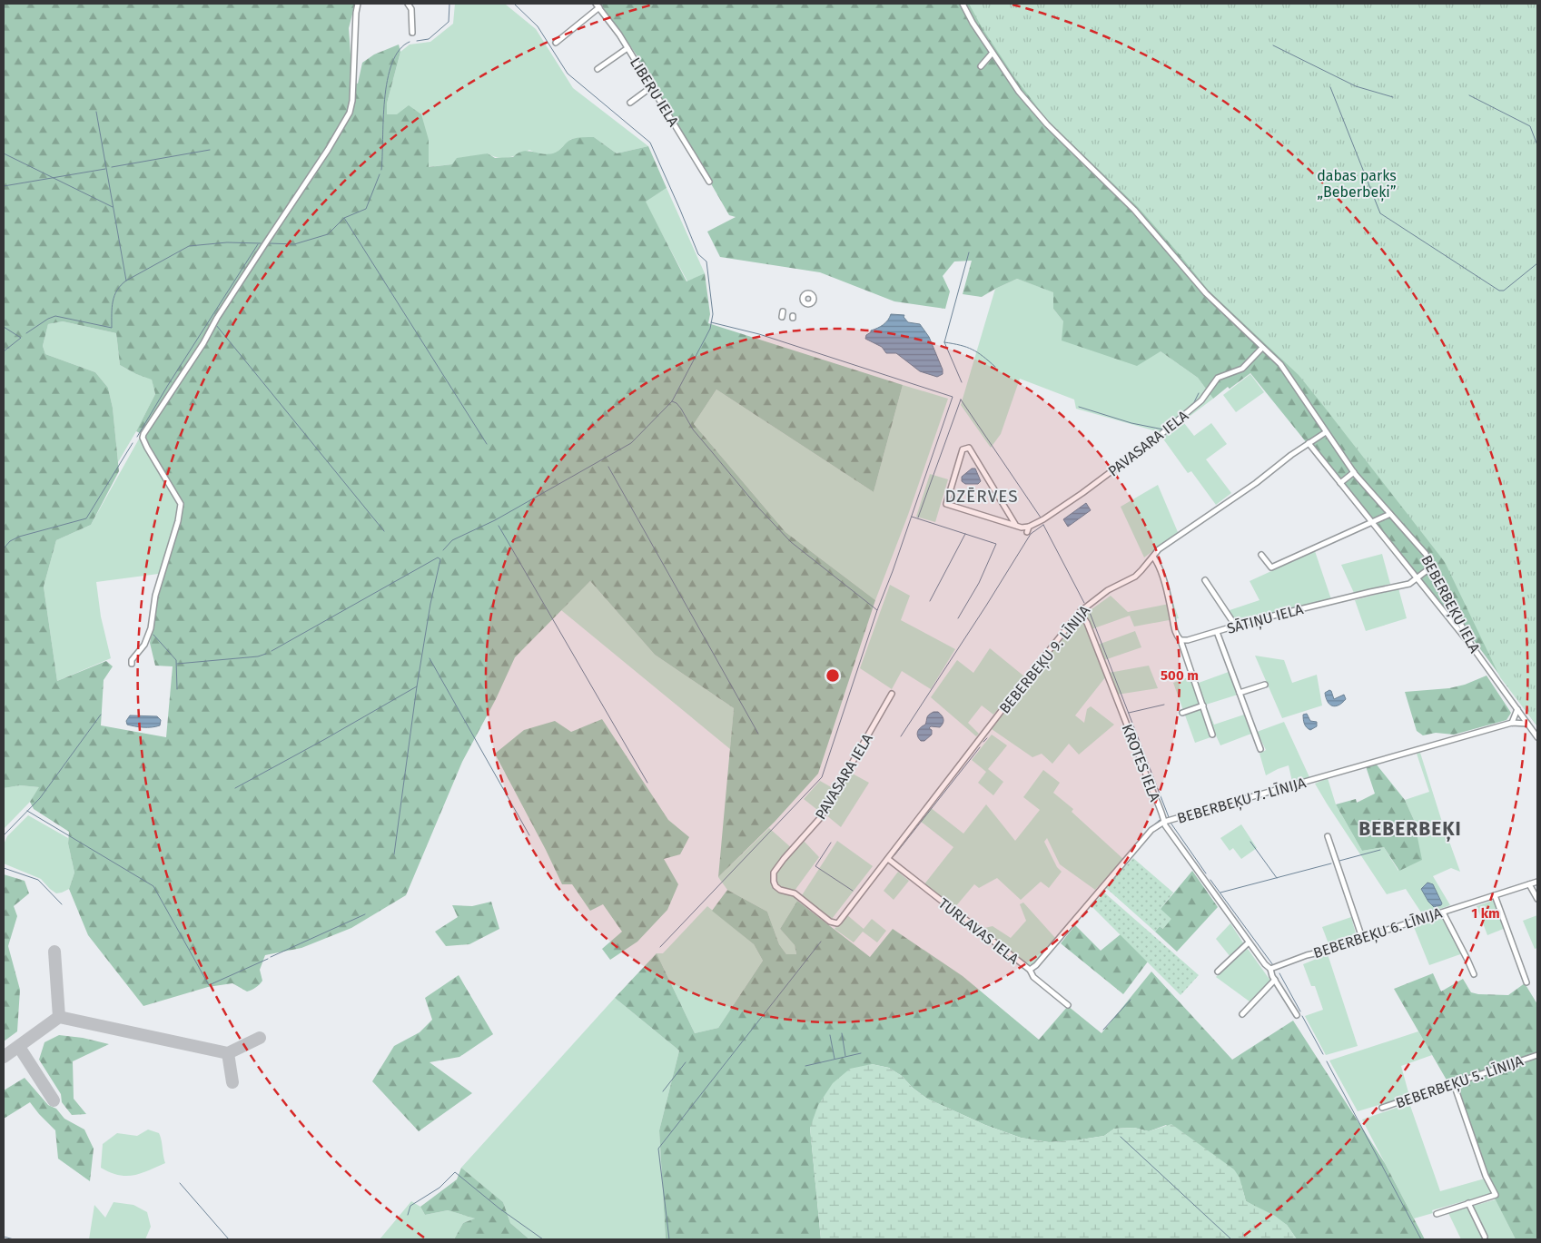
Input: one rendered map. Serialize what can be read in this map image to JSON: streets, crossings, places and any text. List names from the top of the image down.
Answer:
{
  "streets": {
    "street": [
      "LIBERU IELA",
      "PAVASARA IELA",
      "BEBERBEĶU IELA",
      "SĀTIŅU IELA",
      "BEBERBEĶU 9. LĪNIJA",
      "KROTES IELA",
      "BEBERBEĶU 7. LĪNIJA",
      "TURLAVAS IELA",
      "BEBERBEĶU 6. LĪNIJA",
      "BEBERBEĶU 5. LĪNIJA"
    ]
  },
  "crossings": [
    ["PAVASARA IELA", "BEBERBEĶU IELA"],
    ["PAVASARA IELA", "BEBERBEĶU 9. LĪNIJA"],
    ["BEBERBEĶU IELA", "SĀTIŅU IELA"],
    ["BEBERBEĶU IELA", "BEBERBEĶU 9. LĪNIJA"],
    ["BEBERBEĶU IELA", "BEBERBEĶU 7. LĪNIJA"],
    ["BEBERBEĶU 9. LĪNIJA", "KROTES IELA"],
    ["BEBERBEĶU 9. LĪNIJA", "TURLAVAS IELA"],
    ["KROTES IELA", "BEBERBEĶU 7. LĪNIJA"],
    ["KROTES IELA", "BEBERBEĶU 6. LĪNIJA"],
    ["BEBERBEĶU 7. LĪNIJA", "TURLAVAS IELA"]
  ],
  "districts": ["DZĒRVES", "BEBERBEĶI"],
  "parks": ["dabas parks „Beberbeķi”"],
  "rings": ["500 m", "1 km"]
}
